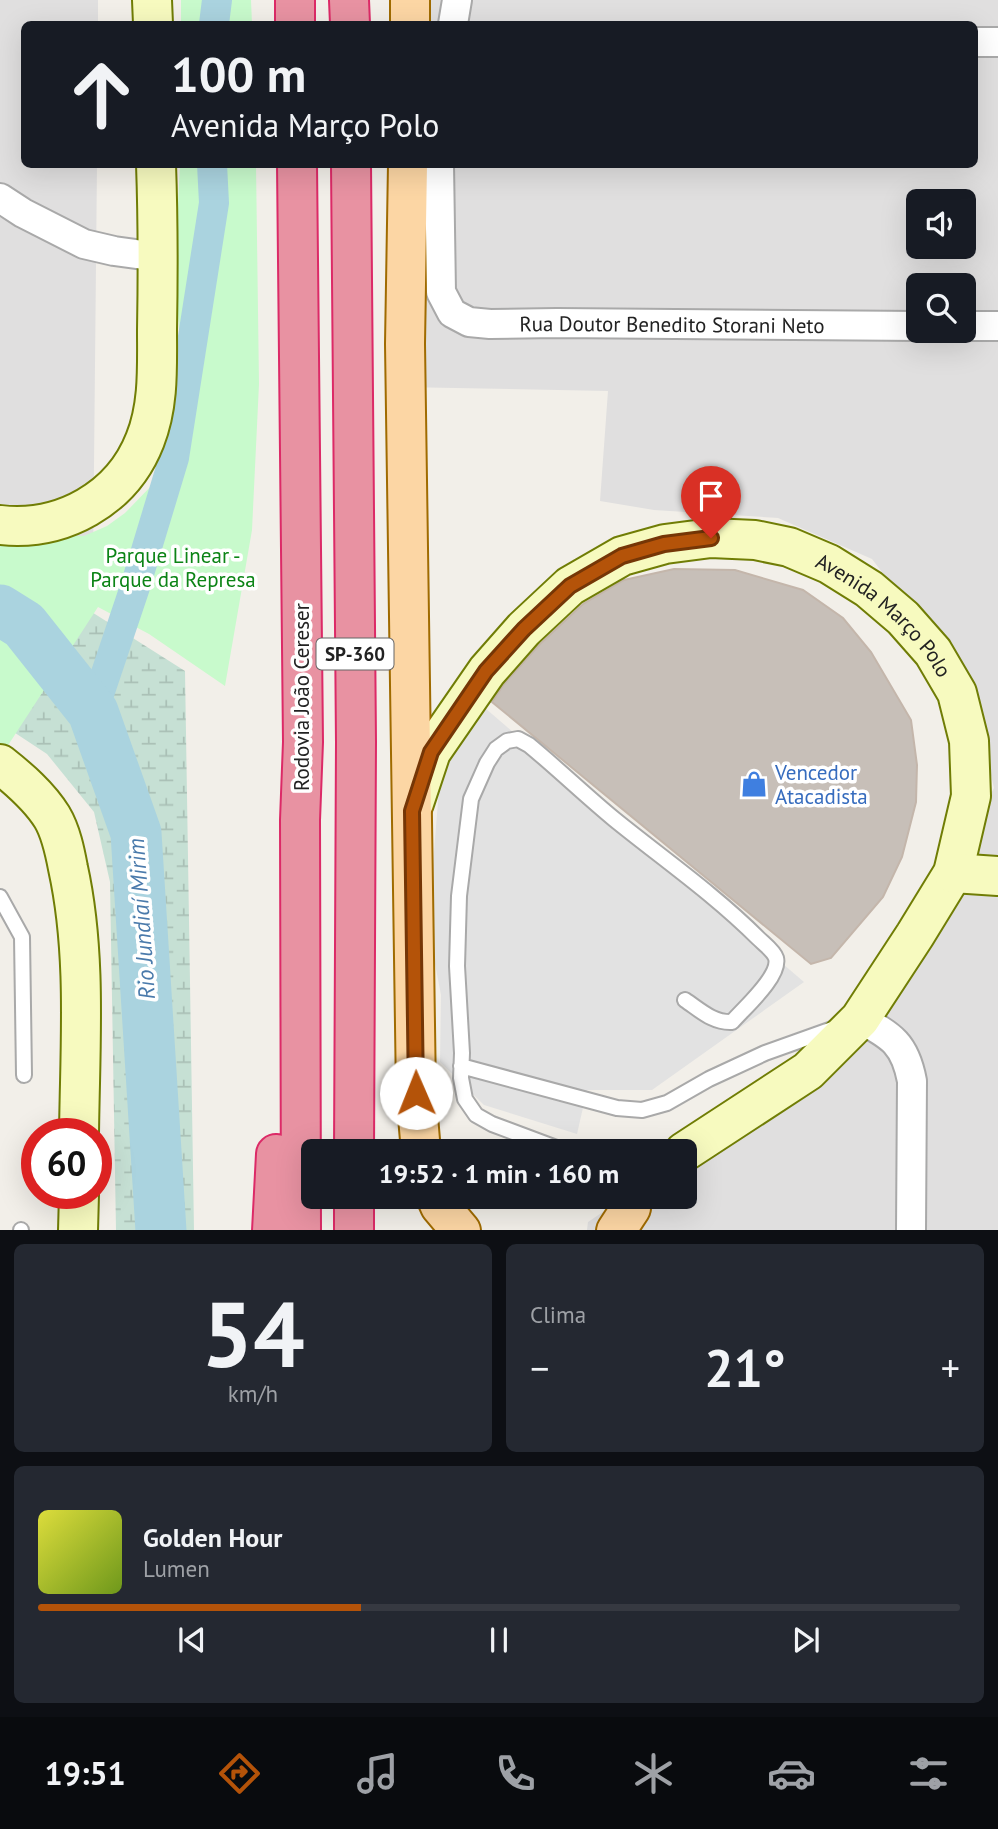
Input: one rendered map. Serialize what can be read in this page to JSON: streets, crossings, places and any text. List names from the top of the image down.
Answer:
{
  "streets": {
    "highway": ["SP-360", "Rodovia João Cereser"],
    "main road": ["Avenida Março Polo"],
    "street": ["Rua Doutor Benedito Storani Neto"]
  },
  "water": ["Rio Jundiaí Mirim"],
  "parks": ["Parque Linear - Parque da Represa"],
  "places": {
    "shop": ["Vencedor Atacadista"]
  },
  "page": {
    "turn": ["100 m", "Avenida Março Polo"],
    "limit": "60",
    "trip": "19:52 · 1 min · 160 m",
    "tile": [
      ["54", "km/h"],
      "Clima"
    ],
    "heat": ["−", "21°", "+"],
    "song": ["Golden Hour", "Lumen"],
    "tabs": "19:51"
  }
}
